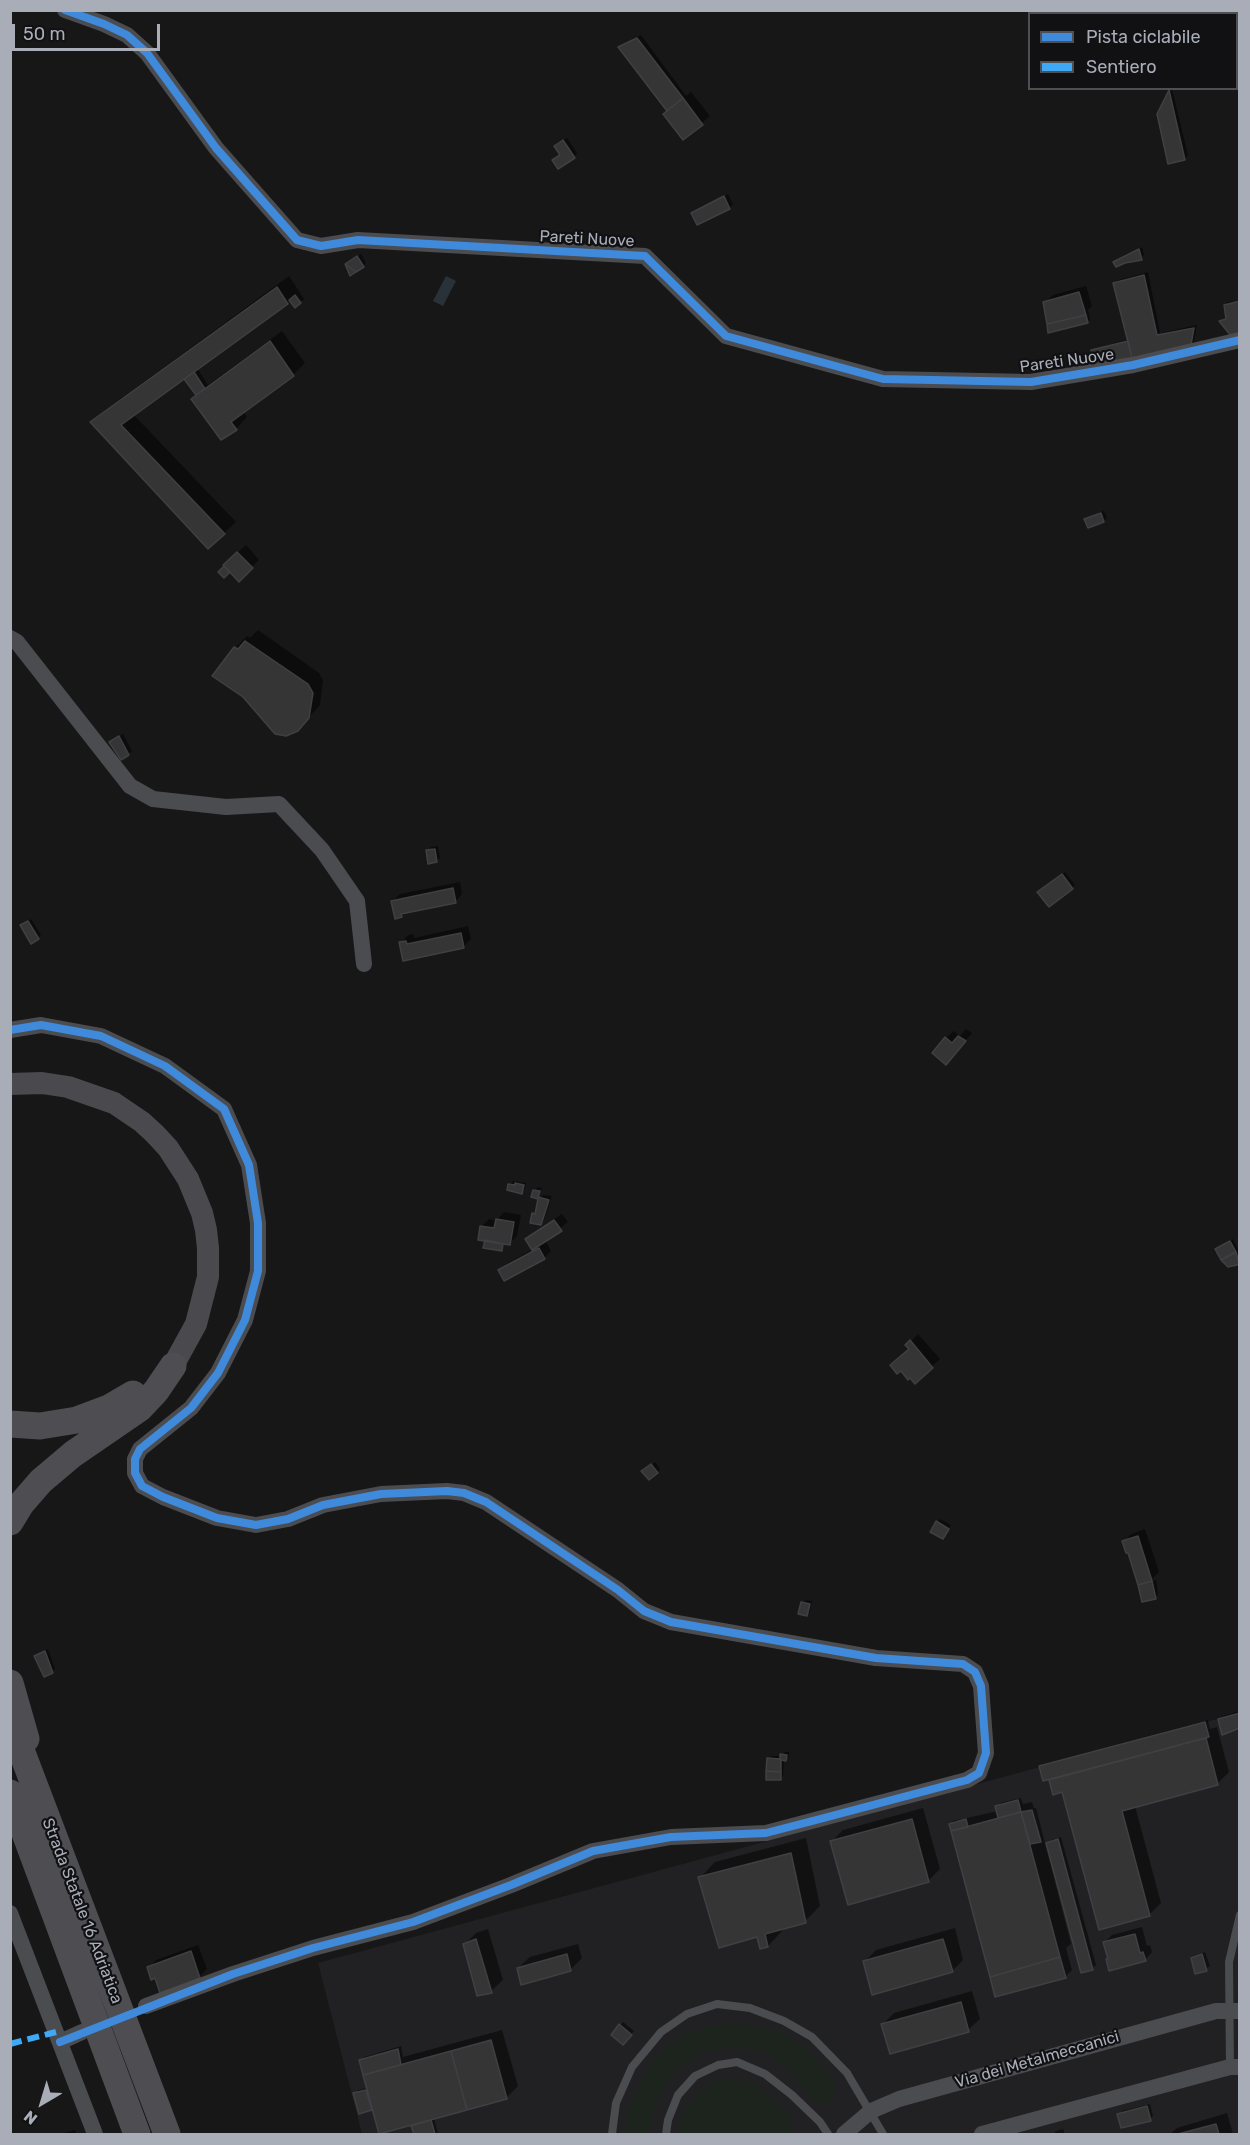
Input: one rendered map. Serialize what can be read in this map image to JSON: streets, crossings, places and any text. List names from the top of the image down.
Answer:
{
  "streets": {
    "highway": ["Strada Statale 16 Adriatica"],
    "street": ["Pareti Nuove", "Via dei Metalmeccanici"]
  },
  "legend": ["Pista ciclabile", "Sentiero"],
  "scale_bar": "50 m",
  "north": "bottom left"
}
